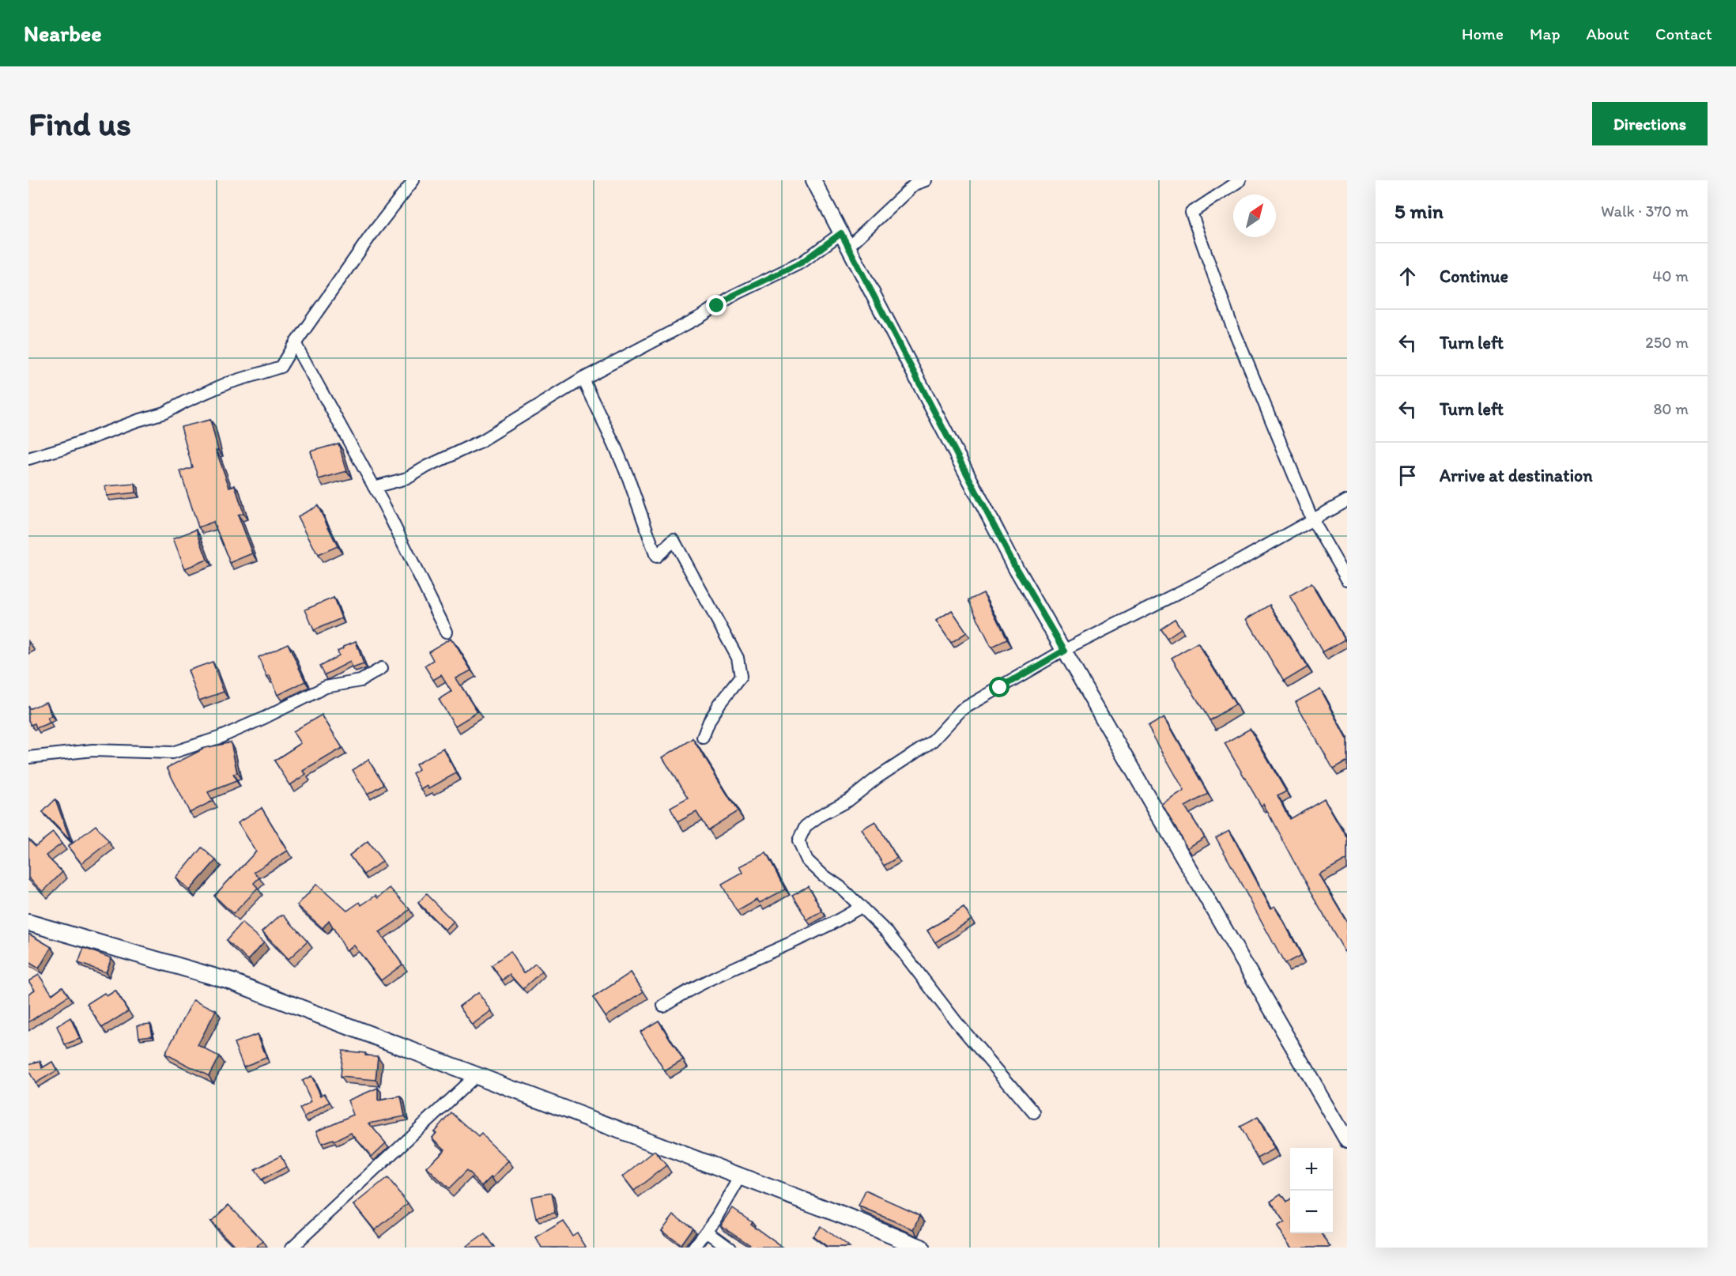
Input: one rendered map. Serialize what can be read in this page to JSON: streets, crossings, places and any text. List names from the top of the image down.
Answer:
{
  "north": "top right",
  "page": {
    "header": "Nearbee",
    "nav": [
      "Home",
      "Map",
      "About",
      "Contact"
    ],
    "buttons": "Directions",
    "title": "Find us",
    "heading": ["5 min", "Walk · 370 m"],
    "list": [
      ["Continue", "40 m"],
      ["Turn left", "250 m"],
      ["Turn left", "80 m"],
      "Arrive at destination"
    ],
    "map_buttons": ["+", "−"]
  }
}
